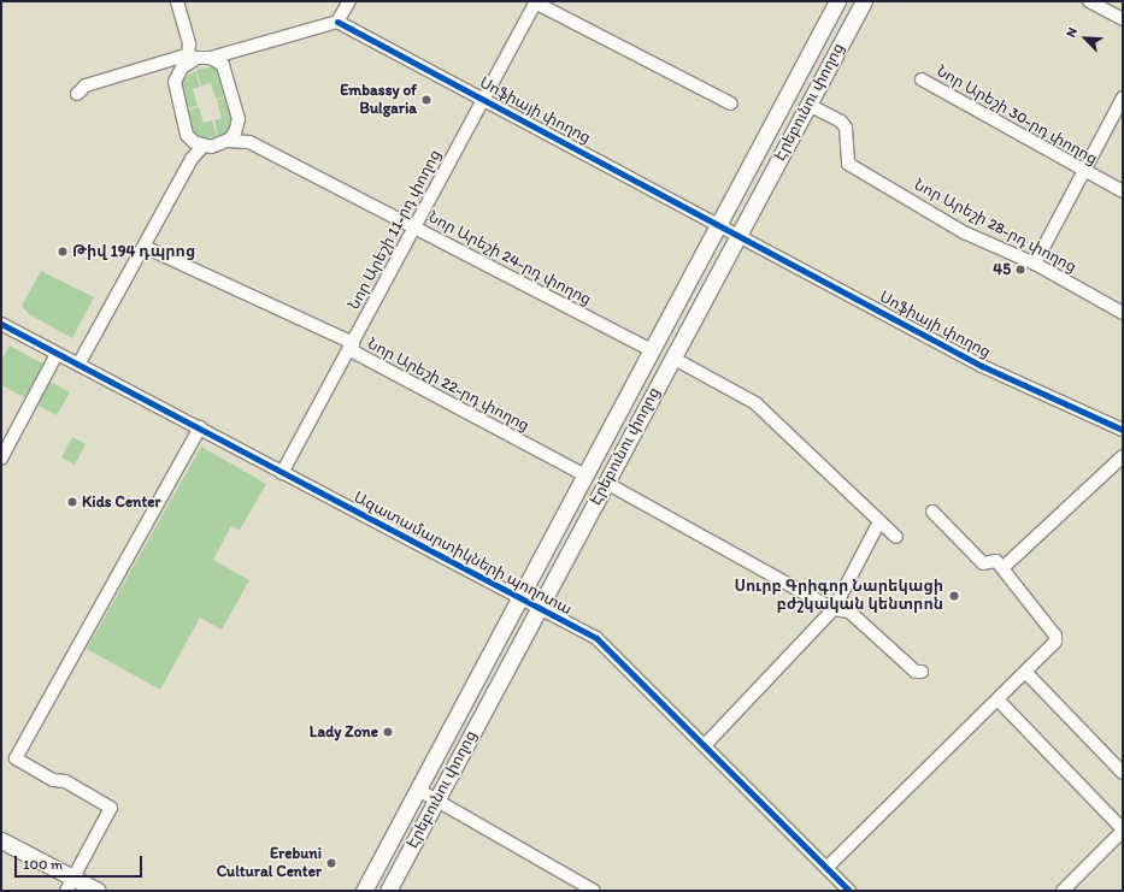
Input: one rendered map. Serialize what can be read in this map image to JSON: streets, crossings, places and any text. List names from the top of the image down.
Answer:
{
  "streets": {
    "main road": ["Էրեբունու փողոց"],
    "street": [
      "Սոֆիայի փողոց",
      "Նոր Արեշի 30-րդ փողոց",
      "Նոր Արեշի 28-րդ փողոց",
      "Նոր Արեշի 11-րդ փողոց",
      "Նոր Արեշի 24-րդ փողոց",
      "Նոր Արեշի 22-րդ փողոց",
      "Ազատամարտիկների պողոտա"
    ]
  },
  "crossings": [
    ["Էրեբունու փողոց", "Սոֆիայի փողոց"],
    ["Էրեբունու փողոց", "Նոր Արեշի 28-րդ փողոց"],
    ["Էրեբունու փողոց", "Նոր Արեշի 24-րդ փողոց"],
    ["Էրեբունու փողոց", "Նոր Արեշի 22-րդ փողոց"],
    ["Էրեբունու փողոց", "Ազատամարտիկների պողոտա"],
    ["Սոֆիայի փողոց", "Նոր Արեշի 11-րդ փողոց"],
    ["Նոր Արեշի 11-րդ փողոց", "Նոր Արեշի 24-րդ փողոց"],
    ["Նոր Արեշի 11-րդ փողոց", "Նոր Արեշի 22-րդ փողոց"],
    ["Նոր Արեշի 11-րդ փողոց", "Ազատամարտիկների պողոտա"]
  ],
  "places": [
    "Embassy of Bulgaria",
    "Թիվ 194 դպրոց",
    "45",
    "Kids Center",
    "Սուրբ Գրիգոր Նարեկացի բժշկական կենտրոն",
    "Lady Zone",
    "Erebuni Cultural Center"
  ],
  "scale_bar": "100 m",
  "north": "top left"
}
